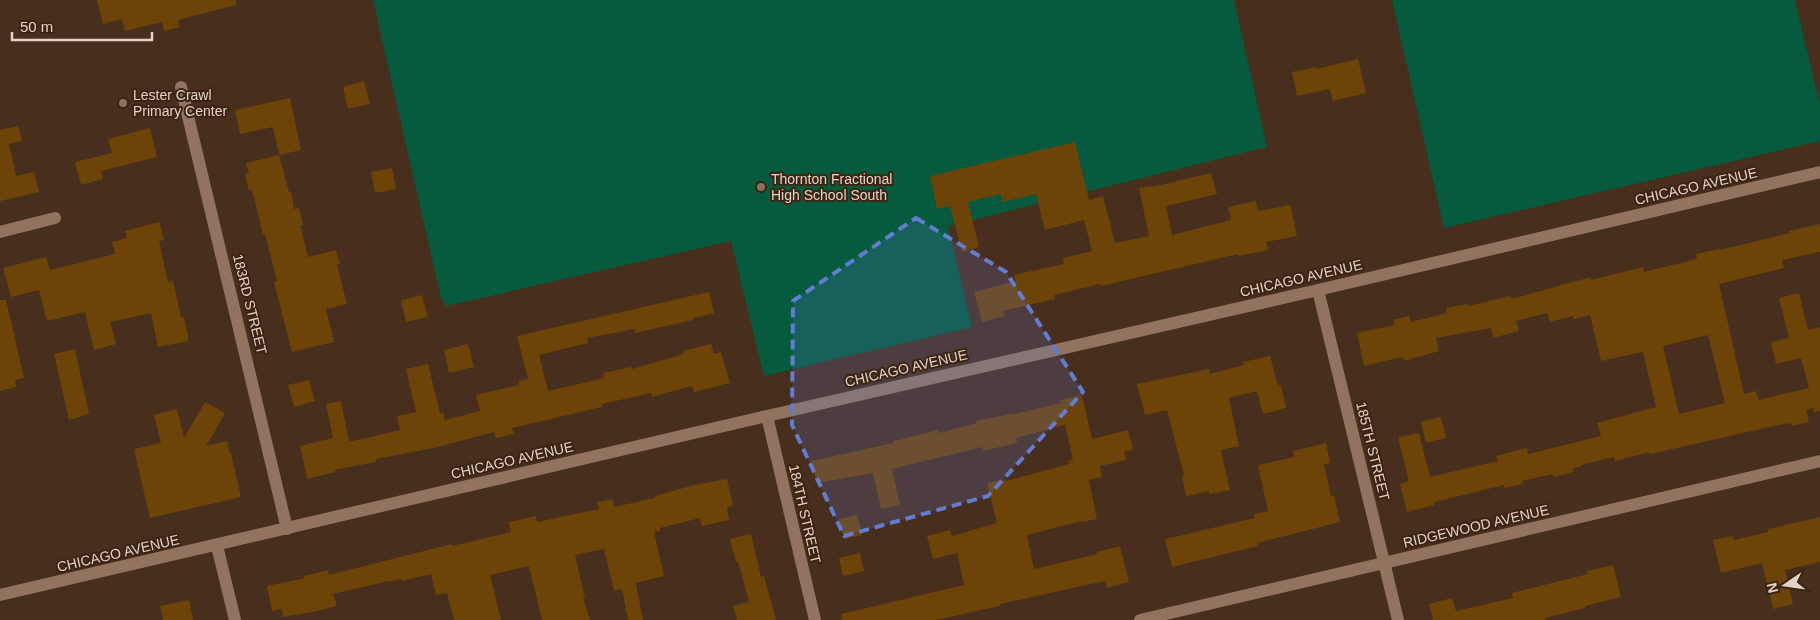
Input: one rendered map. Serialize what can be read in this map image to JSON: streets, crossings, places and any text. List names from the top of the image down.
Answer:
{
  "streets": {
    "street": [
      "CHICAGO AVENUE",
      "183RD STREET",
      "185TH STREET",
      "184TH STREET",
      "RIDGEWOOD AVENUE"
    ]
  },
  "crossings": [
    ["CHICAGO AVENUE", "183RD STREET"],
    ["CHICAGO AVENUE", "185TH STREET"],
    ["CHICAGO AVENUE", "184TH STREET"],
    ["185TH STREET", "RIDGEWOOD AVENUE"]
  ],
  "places": ["Lester Crawl Primary Center", "Thornton Fractional High School South"],
  "scale_bar": "50 m",
  "north": "left"
}
